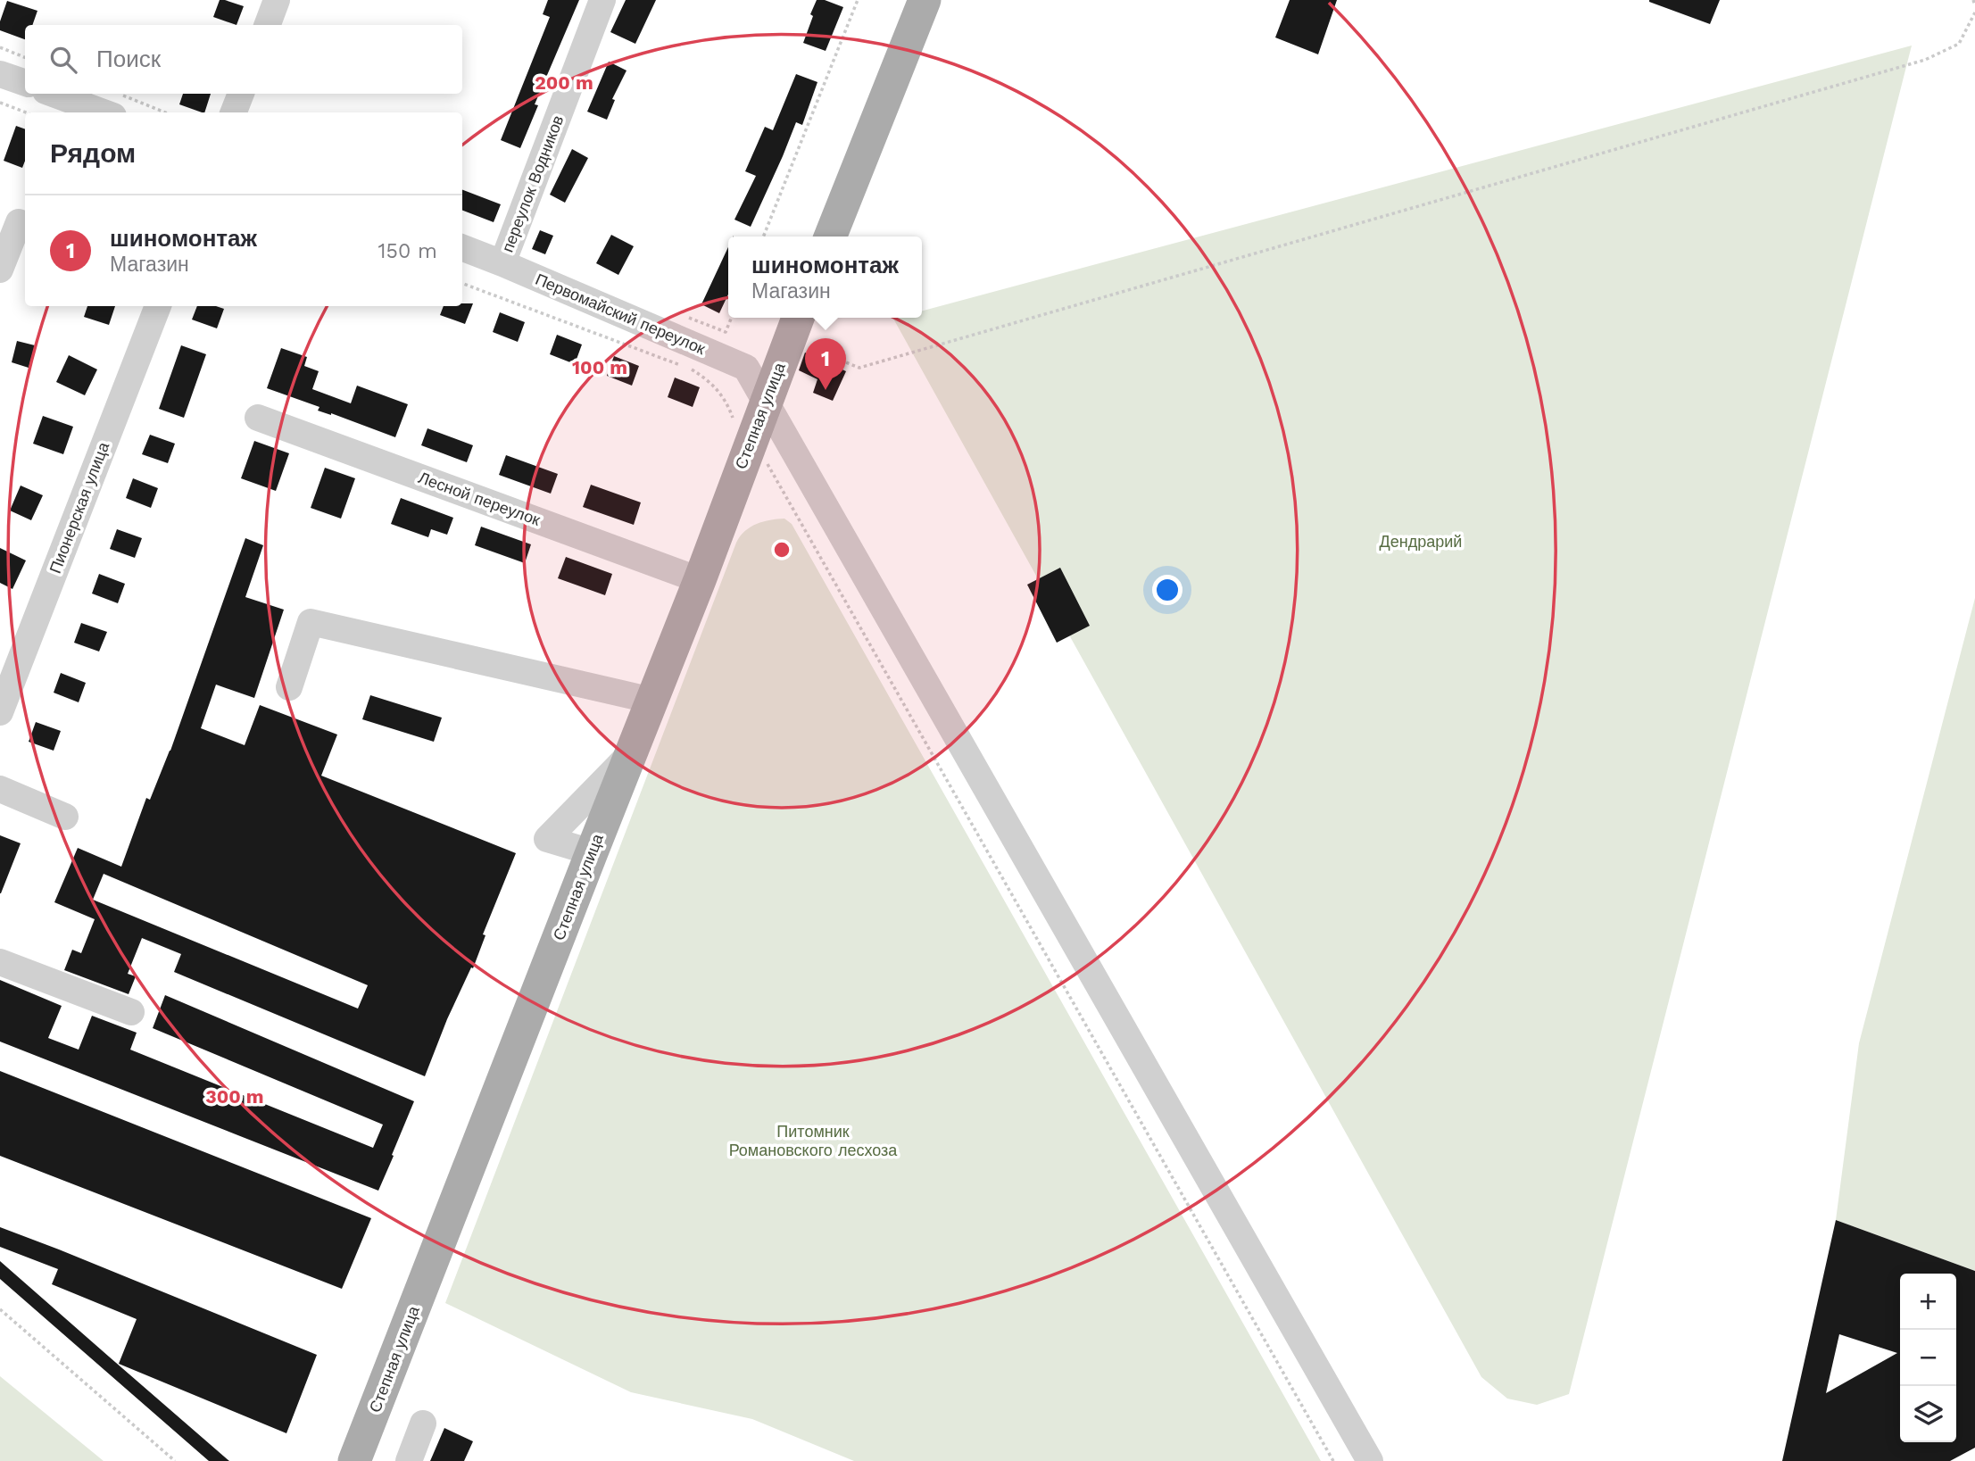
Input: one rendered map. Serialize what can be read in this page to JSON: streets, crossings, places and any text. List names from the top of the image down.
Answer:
{
  "streets": {
    "main road": ["Степная улица"],
    "street": [
      "переулок Водников",
      "Первомайский переулок",
      "Лесной переулок",
      "Пионерская улица"
    ]
  },
  "crossings": [
    ["переулок Водников", "Первомайский переулок"],
    ["Первомайский переулок", "Степная улица"],
    ["Степная улица", "Лесной переулок"]
  ],
  "parks": ["Дендрарий", "Питомник Романовского лесхоза"],
  "page": {
    "search": "Поиск",
    "heading": "Рядом",
    "list": [
      {
        "mark": "1",
        "name": "шиномонтаж",
        "note": "Магазин",
        "value": "150 m"
      }
    ],
    "popup": ["шиномонтаж", "Магазин"],
    "pins": "1",
    "map_buttons": ["+", "−"]
  },
  "rings": ["200 m", "100 m", "300 m"]
}
